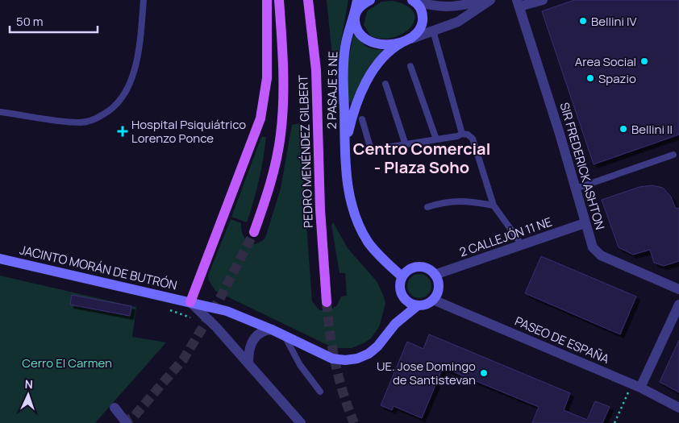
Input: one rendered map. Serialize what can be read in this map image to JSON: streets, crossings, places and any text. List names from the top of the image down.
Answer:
{
  "streets": {
    "main road": ["PEDRO MENÉNDEZ GILBERT"],
    "street": [
      "2 PASAJE 5 NE",
      "SIR FREDERICK ASHTON",
      "2 CALLEJÓN 11 NE",
      "JACINTO MORÁN DE BUTRÓN",
      "PASEO DE ESPAÑA"
    ]
  },
  "crossings": [
    ["2 PASAJE 5 NE", "2 CALLEJÓN 11 NE"],
    ["2 PASAJE 5 NE", "JACINTO MORÁN DE BUTRÓN"],
    ["2 PASAJE 5 NE", "PASEO DE ESPAÑA"],
    ["SIR FREDERICK ASHTON", "2 CALLEJÓN 11 NE"],
    ["2 CALLEJÓN 11 NE", "JACINTO MORÁN DE BUTRÓN"],
    ["2 CALLEJÓN 11 NE", "PASEO DE ESPAÑA"],
    ["JACINTO MORÁN DE BUTRÓN", "PASEO DE ESPAÑA"]
  ],
  "districts": ["Centro Comercial - Plaza Soho"],
  "parks": ["Cerro El Carmen"],
  "places": {
    "other": [
      "Bellini IV",
      "Area Social",
      "Spazio",
      "Bellini II",
      "UE. Jose Domingo de Santistevan"
    ],
    "health": ["Hospital Psiquiátrico Lorenzo Ponce"]
  },
  "scale_bar": "50 m",
  "north": "top"
}
